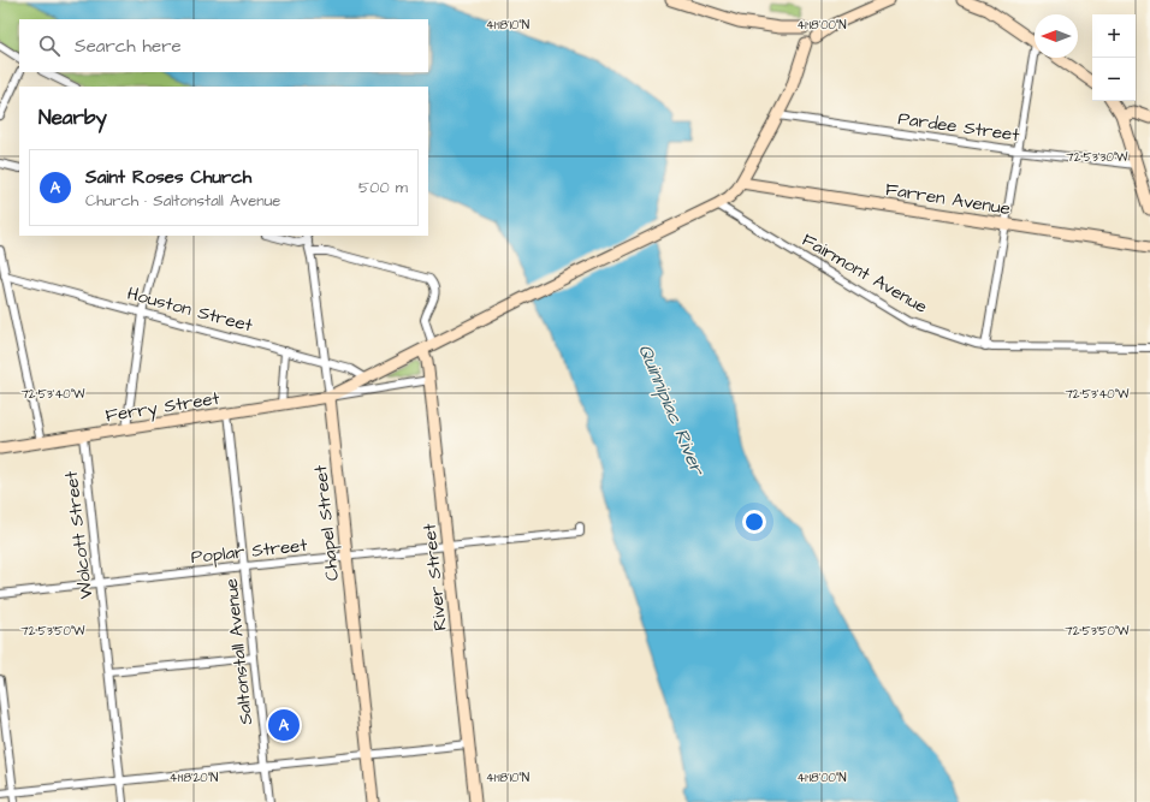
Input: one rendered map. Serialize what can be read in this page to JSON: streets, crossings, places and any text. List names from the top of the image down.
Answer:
{
  "streets": {
    "main road": [
      "Farren Avenue",
      "Ferry Street",
      "Chapel Street",
      "River Street"
    ],
    "street": [
      "Pardee Street",
      "Fairmont Avenue",
      "Houston Street",
      "Wolcott Street",
      "Poplar Street",
      "Saltonstall Avenue"
    ]
  },
  "crossings": [
    ["Pardee Street", "Ferry Street"],
    ["Farren Avenue", "Ferry Street"],
    ["Fairmont Avenue", "Ferry Street"],
    ["Houston Street", "Ferry Street"],
    ["Houston Street", "Chapel Street"],
    ["Ferry Street", "Chapel Street"],
    ["Ferry Street", "Wolcott Street"],
    ["Ferry Street", "River Street"],
    ["Ferry Street", "Saltonstall Avenue"],
    ["Chapel Street", "Poplar Street"],
    ["Wolcott Street", "Poplar Street"],
    ["Poplar Street", "River Street"],
    ["Poplar Street", "Saltonstall Avenue"]
  ],
  "water": ["Quinnipiac River"],
  "north": "left",
  "page": {
    "map_buttons": ["+", "−"],
    "search": "Search here",
    "heading": "Nearby",
    "list": [
      {
        "mark": "A",
        "name": "Saint Roses Church",
        "note": "Church · Saltonstall Avenue",
        "value": "500 m"
      }
    ],
    "pins": "A"
  },
  "coordinates": [
    "41°18'10\"N",
    "41°18'00\"N",
    "72°53'30\"W",
    "72°53'40\"W",
    "72°53'50\"W",
    "41°18'20\"N"
  ]
}
